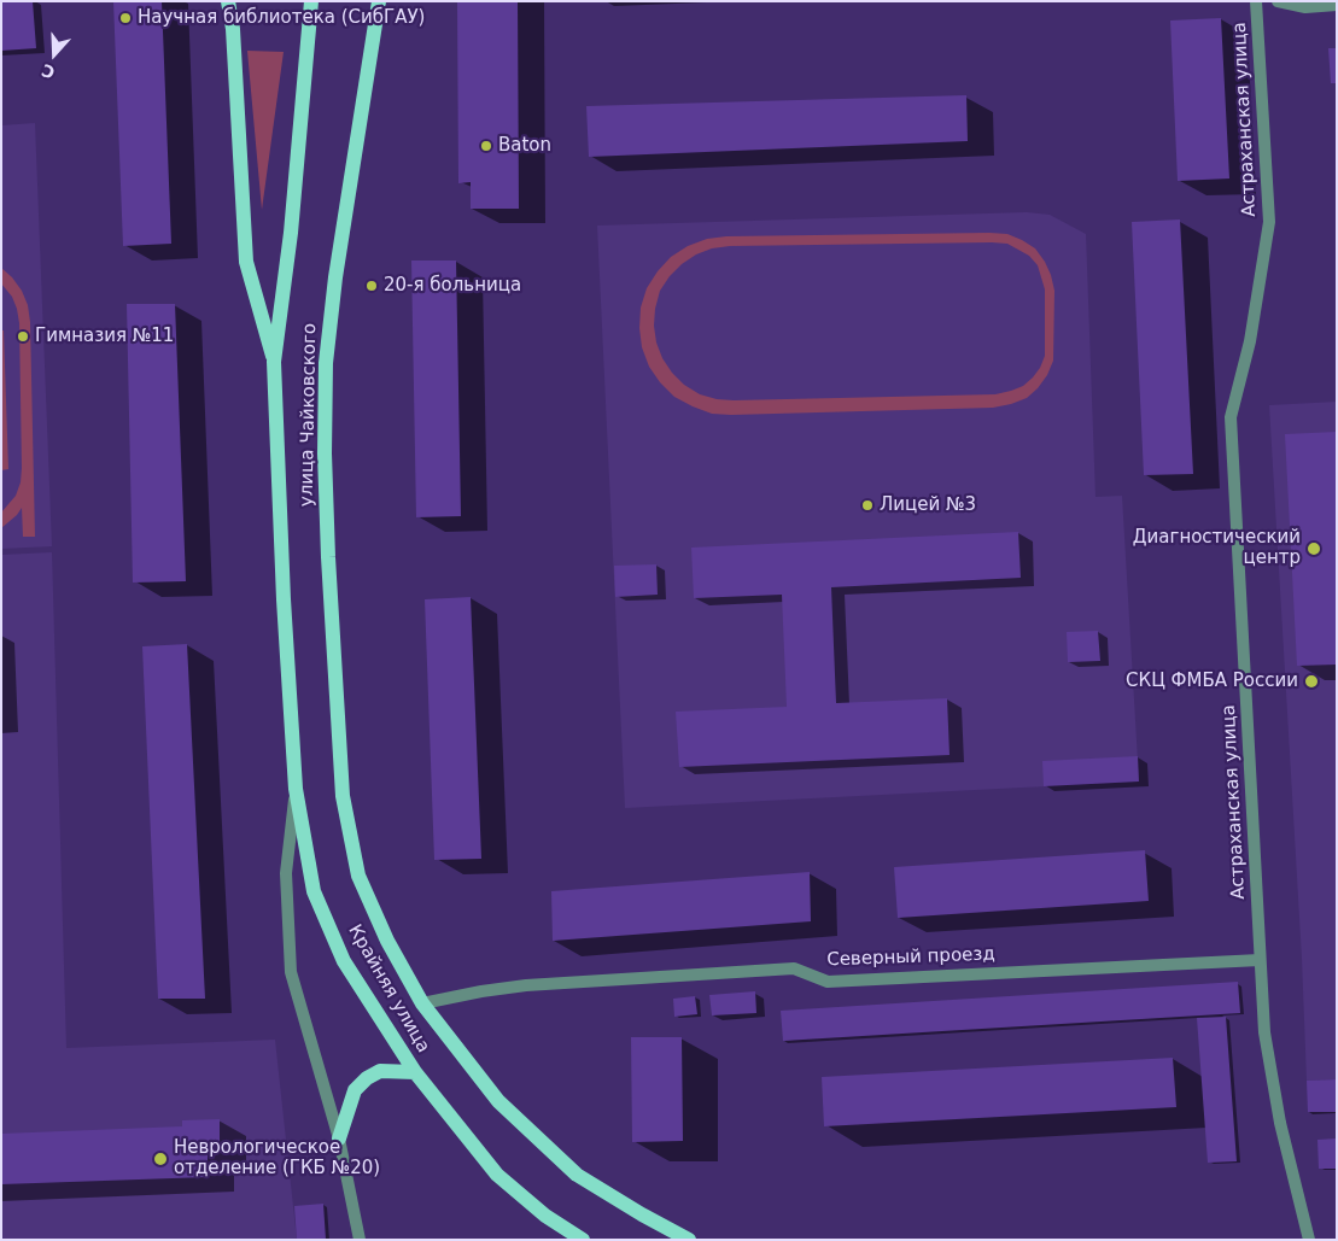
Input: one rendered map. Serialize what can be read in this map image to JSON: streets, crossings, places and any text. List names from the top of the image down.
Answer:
{
  "streets": {
    "main road": ["улица Чайковского", "Крайняя улица"],
    "street": ["Астраханская улица", "Северный проезд"]
  },
  "crossings": [
    ["Астраханская улица", "Северный проезд"],
    ["улица Чайковского", "Крайняя улица"],
    ["Северный проезд", "Крайняя улица"]
  ],
  "places": [
    "Научная библиотека (СибГАУ)",
    "Baton",
    "20-я больница",
    "Гимназия №11",
    "Лицей №3",
    "Диагностический центр",
    "СКЦ ФМБА России",
    "Неврологическое отделение (ГКБ №20)"
  ],
  "north": "bottom"
}
